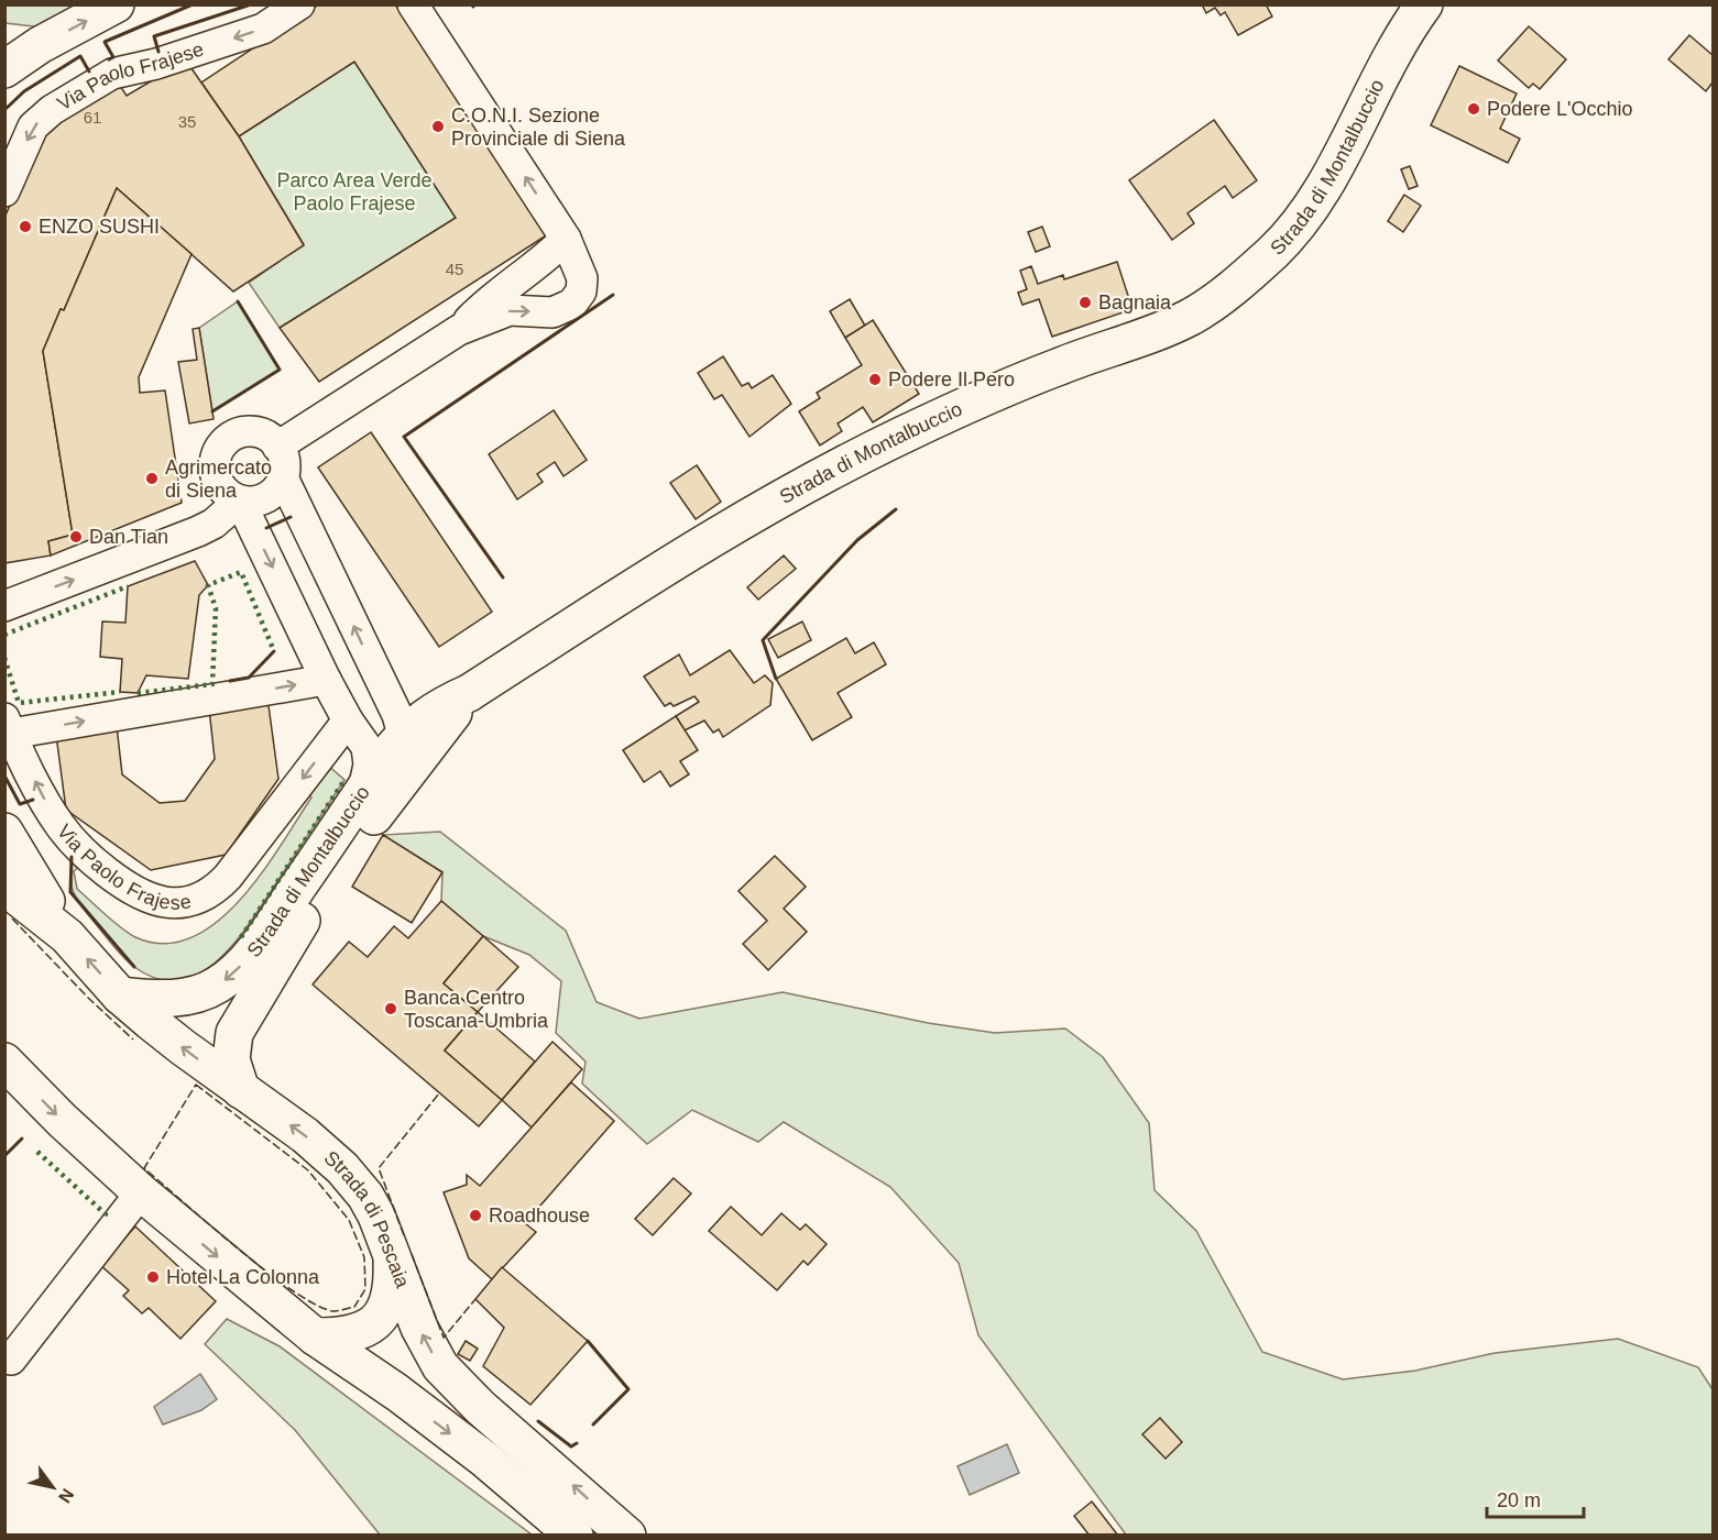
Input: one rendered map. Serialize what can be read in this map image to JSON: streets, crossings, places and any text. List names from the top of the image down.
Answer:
{
  "streets": {
    "main road": ["Strada di Montalbuccio", "Strada di Pescaia"],
    "street": ["Via Paolo Frajese"]
  },
  "crossings": [
    ["Strada di Montalbuccio", "Strada di Pescaia"]
  ],
  "parks": ["Parco Area Verde Paolo Frajese"],
  "places": [
    "Podere L'Occhio",
    "C.O.N.I. Sezione Provinciale di Siena",
    "ENZO SUSHI",
    "Bagnaia",
    "Podere Il Pero",
    "Agrimercato di Siena",
    "Dan Tian",
    "Banca Centro Toscana-Umbria",
    "Roadhouse",
    "Hotel La Colonna"
  ],
  "house_numbers": ["61", "35", "45"],
  "scale_bar": "20 m",
  "north": "bottom right"
}
